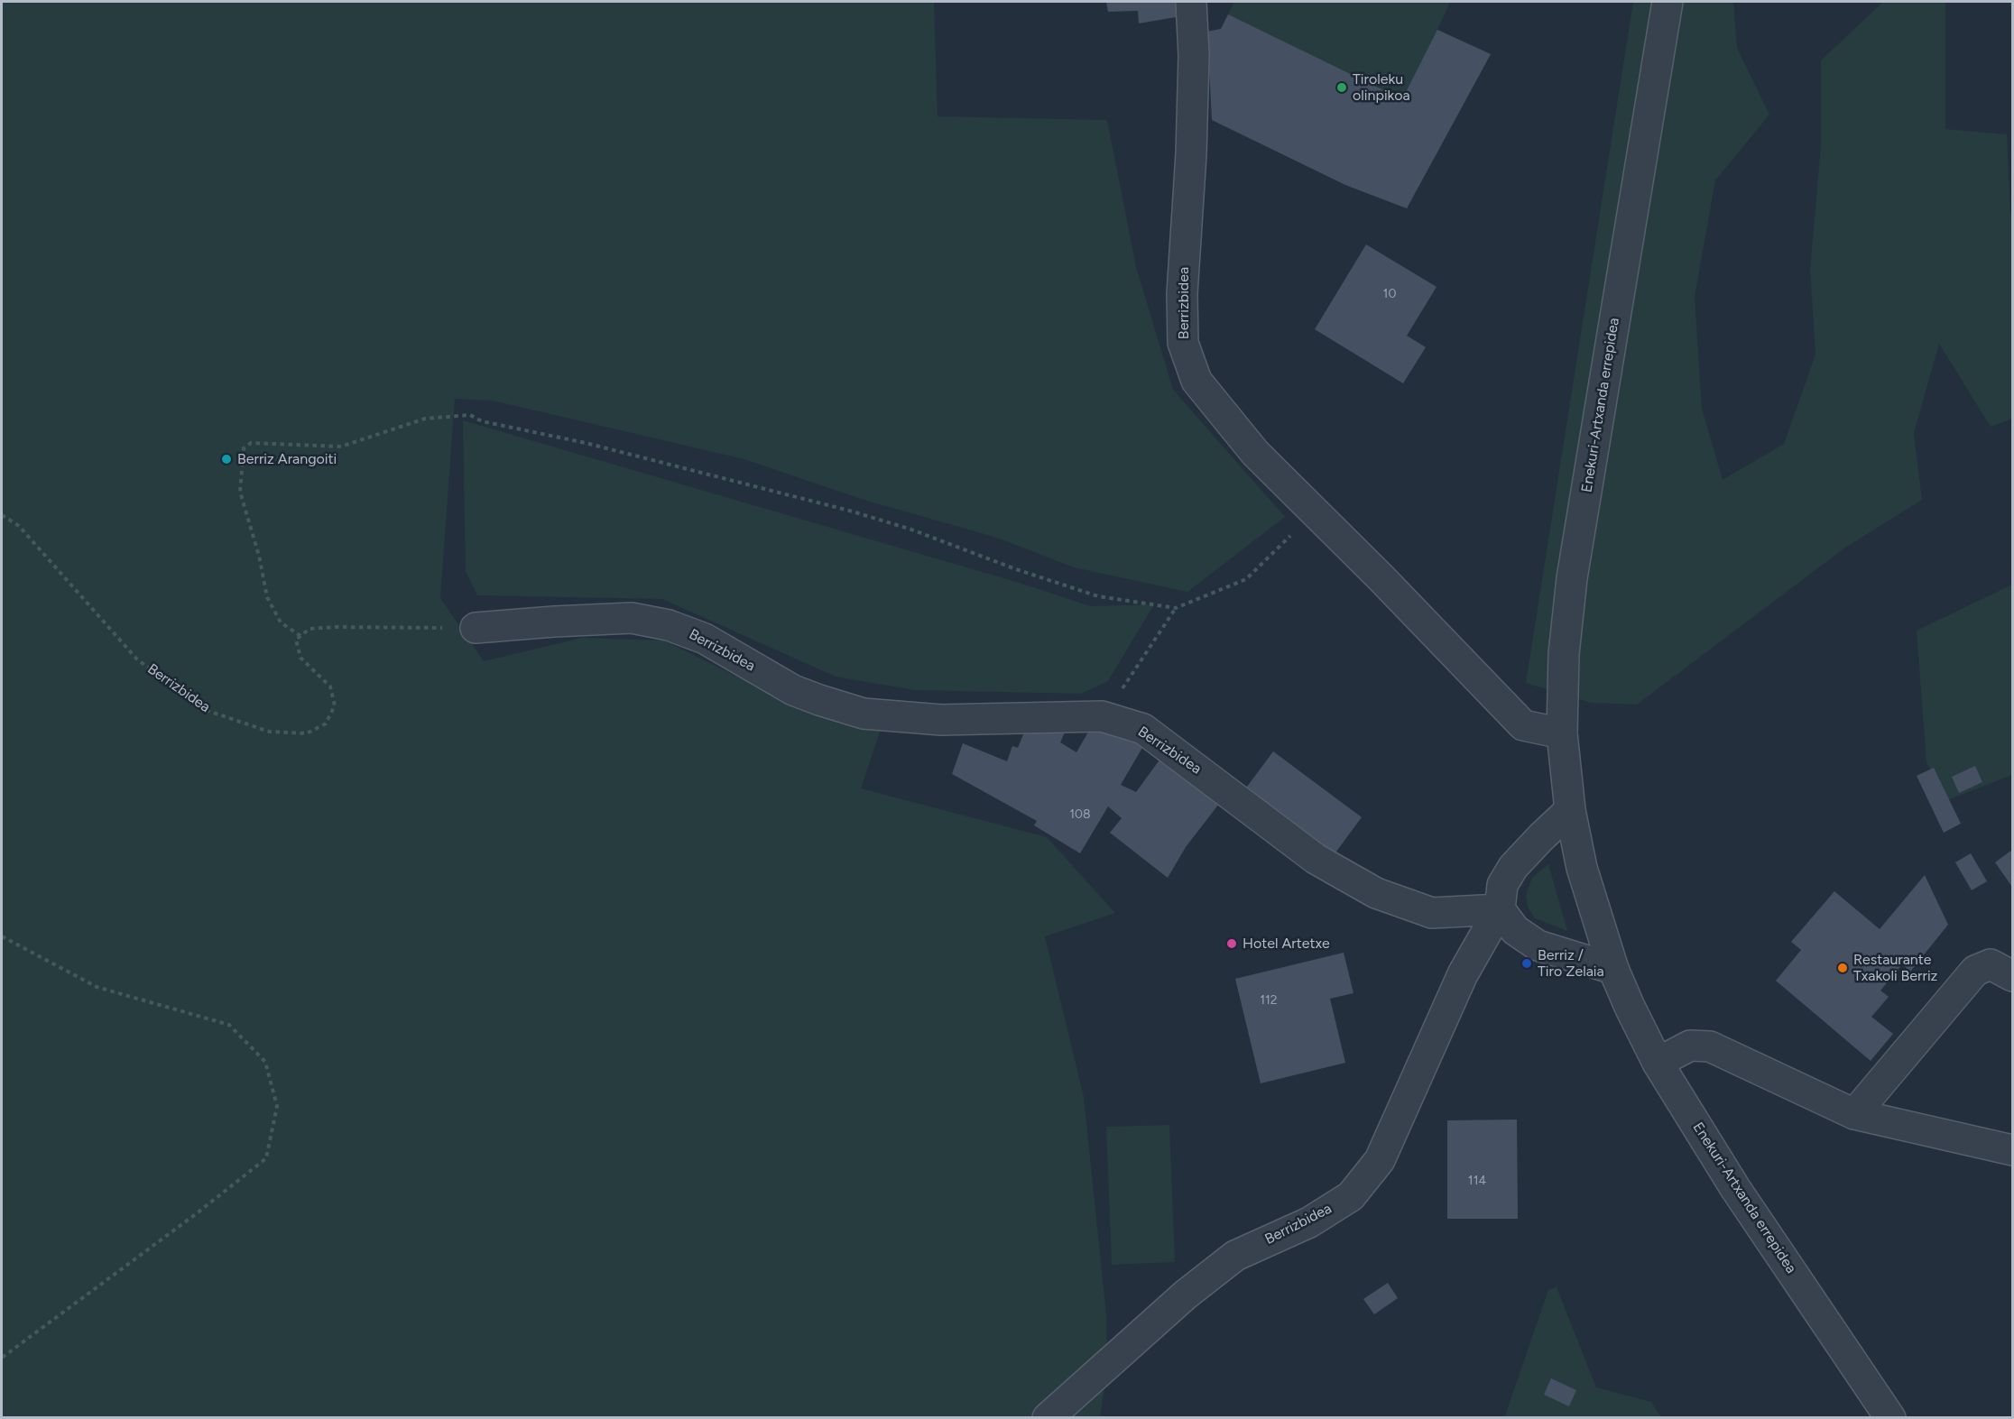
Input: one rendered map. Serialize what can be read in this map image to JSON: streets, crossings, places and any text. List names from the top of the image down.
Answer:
{
  "streets": {
    "street": ["Berrizbidea", "Enekuri-Artxanda errepidea"]
  },
  "crossings": [
    ["Berrizbidea", "Enekuri-Artxanda errepidea"]
  ],
  "places": [
    "Tiroleku olinpikoa",
    "Berriz Arangoiti",
    "Hotel Artetxe",
    "Berriz / Tiro Zelaia",
    "Restaurante Txakoli Berriz"
  ],
  "house_numbers": [
    "10",
    "108",
    "112",
    "114"
  ]
}
